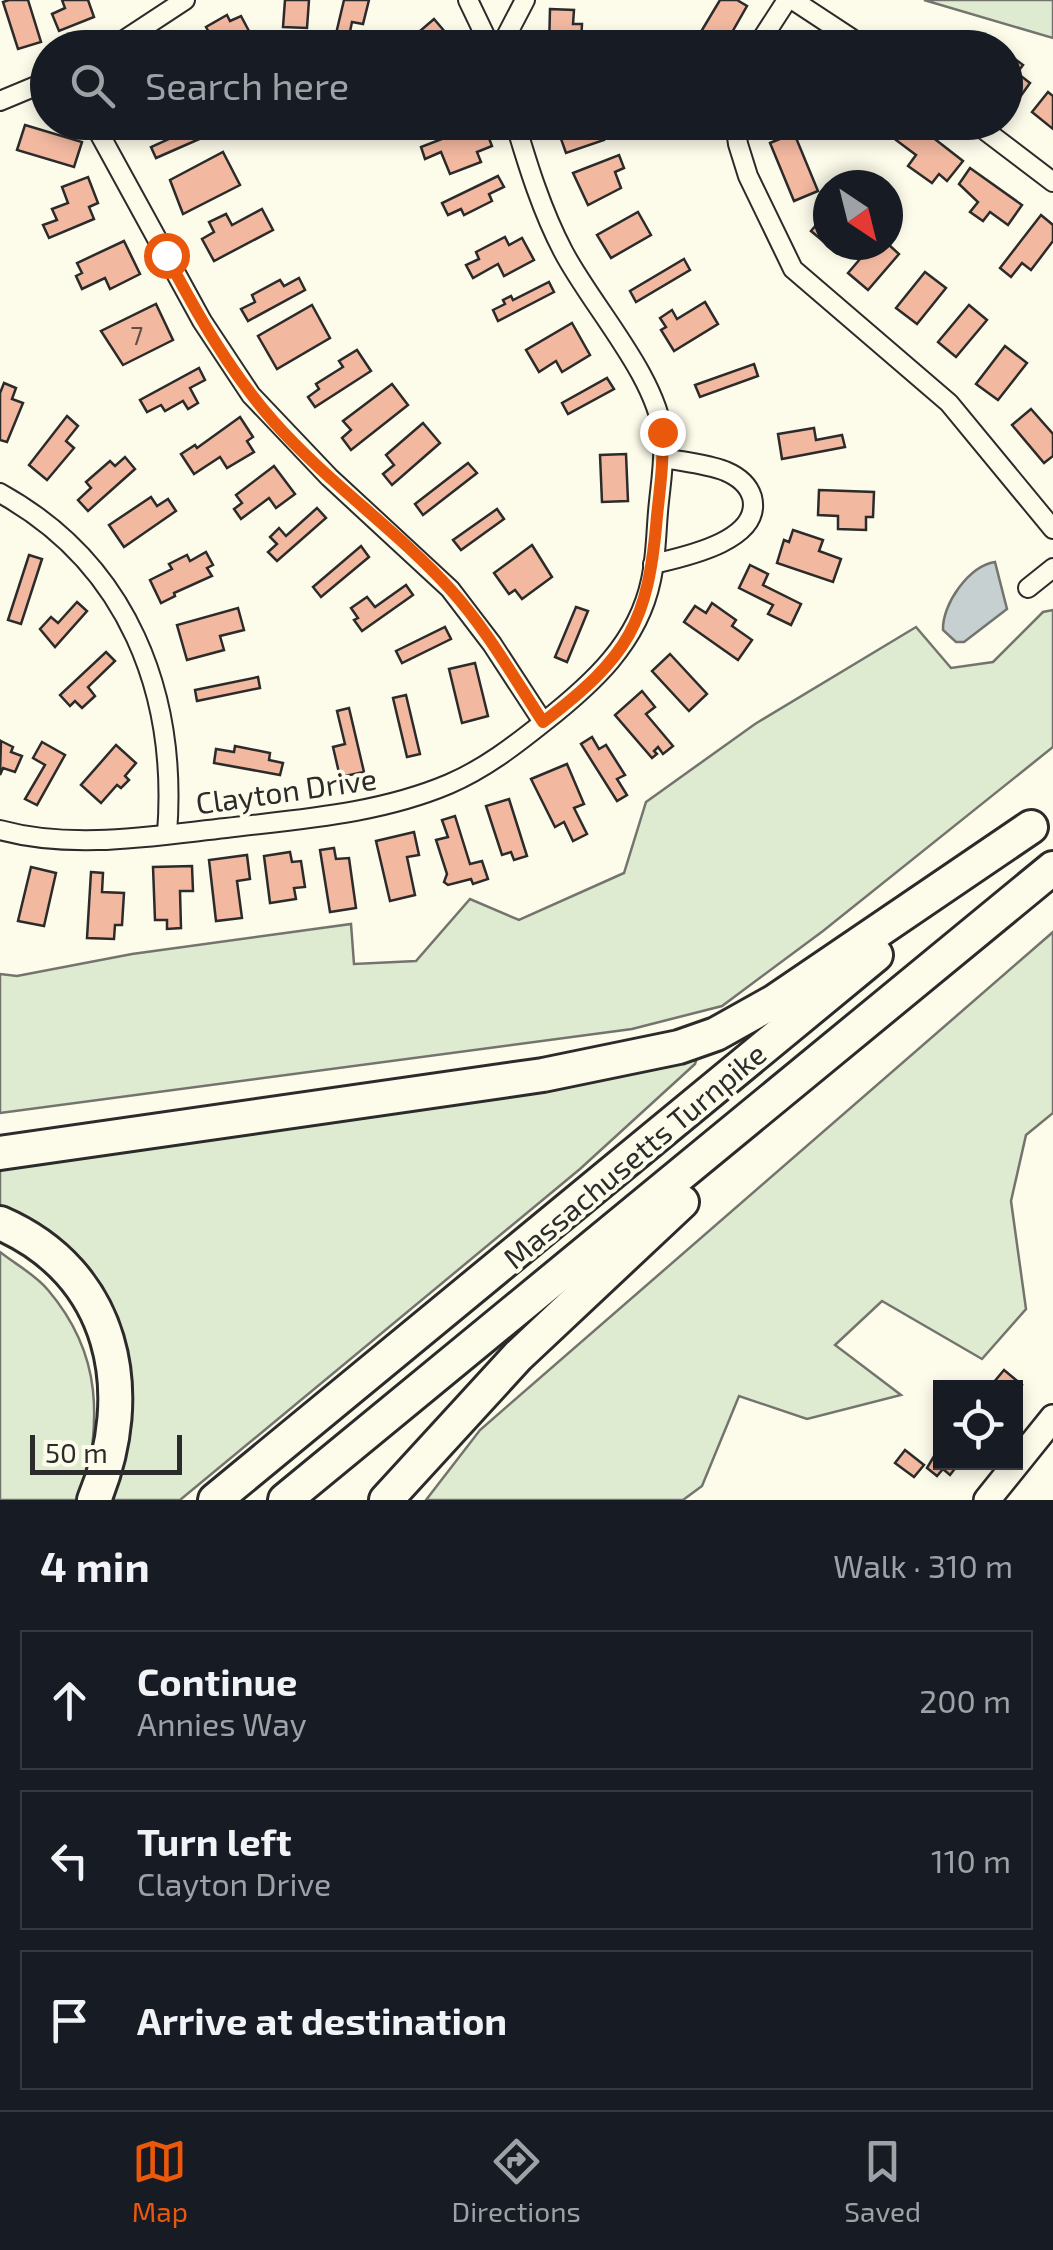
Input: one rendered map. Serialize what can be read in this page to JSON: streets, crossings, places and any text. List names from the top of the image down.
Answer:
{
  "streets": {
    "highway": ["Massachusetts Turnpike"],
    "street": ["Clayton Drive"]
  },
  "house_numbers": ["7"],
  "scale_bar": "50 m",
  "north": "bottom right",
  "page": {
    "search": "Search here",
    "scale": "50 m",
    "heading": ["4 min", "Walk · 310 m"],
    "list": [
      ["Continue", "Annies Way", "200 m"],
      ["Turn left", "Clayton Drive", "110 m"],
      "Arrive at destination"
    ],
    "nav": ["Map", "Directions", "Saved"]
  }
}
